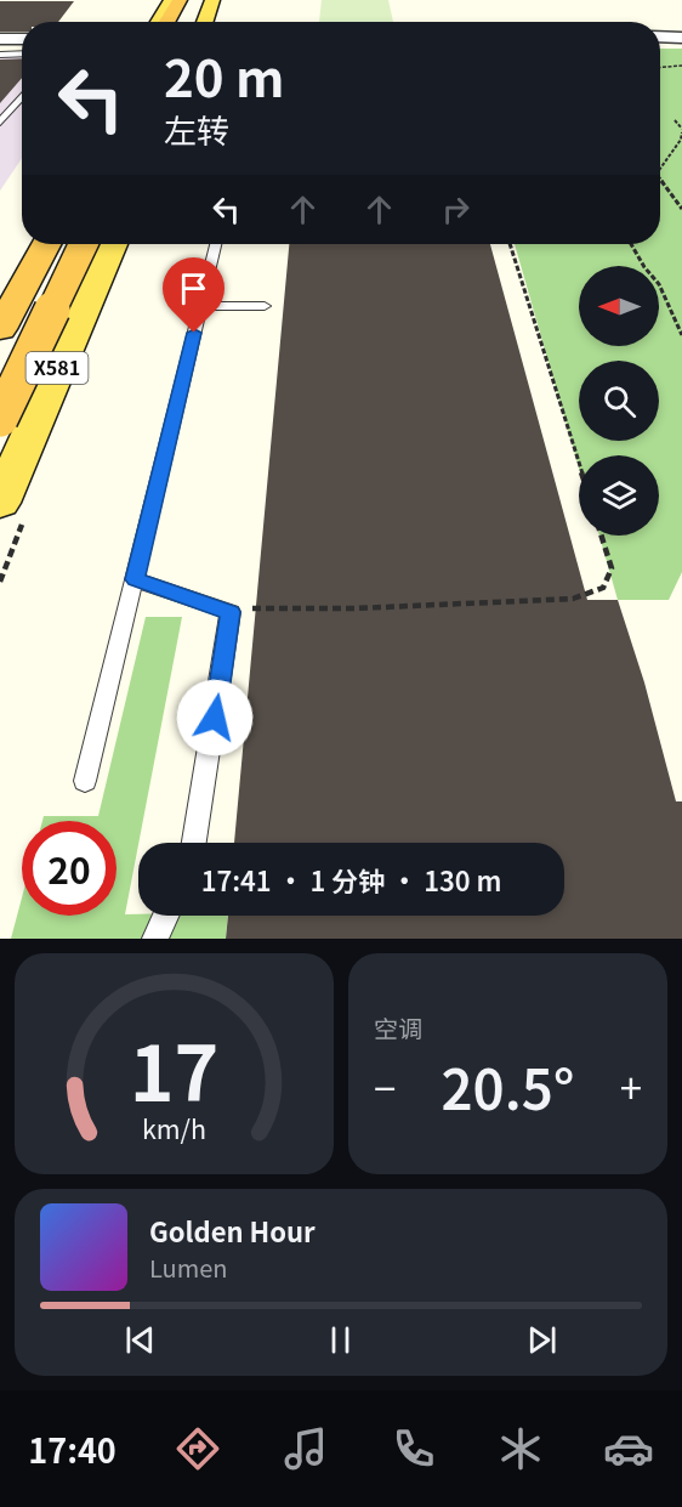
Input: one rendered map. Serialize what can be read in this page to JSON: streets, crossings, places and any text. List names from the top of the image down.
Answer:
{
  "streets": {
    "main road": ["X581"]
  },
  "north": "left",
  "page": {
    "turn": ["20 m", "左转"],
    "limit": "20",
    "trip": "17:41 · 1 分钟 · 130 m",
    "tile": "空调",
    "heat": ["−", "20.5°", "+"],
    "song": ["Golden Hour", "Lumen"],
    "tabs": "17:40",
    "gauge": ["17", "km/h"]
  }
}
